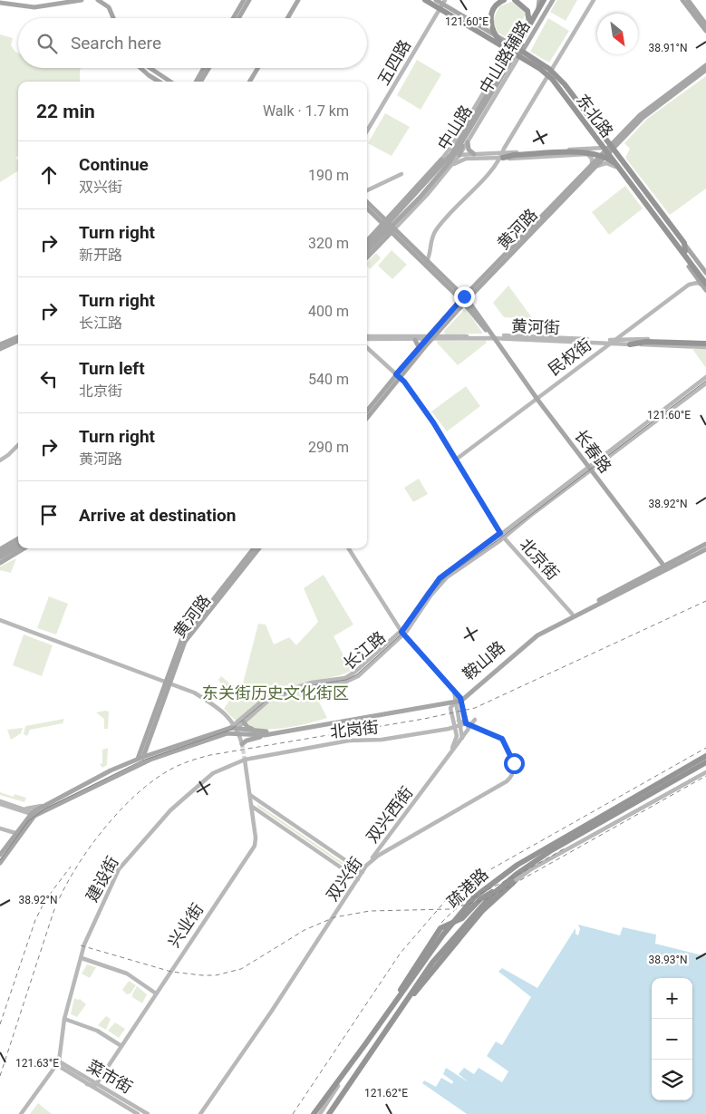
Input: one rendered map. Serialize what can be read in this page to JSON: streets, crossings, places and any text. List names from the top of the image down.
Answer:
{
  "streets": {
    "highway": ["东北路", "中山路", "疏港路"],
    "main road": [
      "中山路辅路",
      "五四路",
      "黄河路",
      "黄河街",
      "民权街",
      "长春路",
      "北京街",
      "长江路",
      "鞍山路",
      "北岗街",
      "双兴西街",
      "建设街",
      "双兴街",
      "兴业街",
      "菜市街"
    ]
  },
  "crossings": [
    ["中山路辅路", "东北路"],
    ["中山路辅路", "中山路"],
    ["五四路", "东北路"],
    ["东北路", "中山路"],
    ["东北路", "黄河路"],
    ["中山路", "长春路"],
    ["黄河路", "黄河街"],
    ["黄河路", "长春路"],
    ["黄河路", "北京街"],
    ["黄河路", "鞍山路"],
    ["黄河街", "民权街"],
    ["黄河街", "长春路"],
    ["民权街", "长春路"],
    ["民权街", "北京街"],
    ["长春路", "长江路"],
    ["长春路", "鞍山路"],
    ["北京街", "长江路"],
    ["北京街", "鞍山路"],
    ["长江路", "鞍山路"],
    ["北岗街", "建设街"],
    ["北岗街", "兴业街"],
    ["双兴西街", "双兴街"],
    ["建设街", "兴业街"],
    ["建设街", "菜市街"],
    ["兴业街", "菜市街"]
  ],
  "parks": ["东关街历史文化街区"],
  "north": "bottom right",
  "page": {
    "search": "Search here",
    "heading": ["22 min", "Walk · 1.7 km"],
    "list": [
      ["Continue", "双兴街", "190 m"],
      ["Turn right", "新开路", "320 m"],
      ["Turn right", "长江路", "400 m"],
      ["Turn left", "北京街", "540 m"],
      ["Turn right", "黄河路", "290 m"],
      "Arrive at destination"
    ],
    "map_buttons": ["+", "−"]
  },
  "coordinates": [
    "121.60°E",
    "38.91°N",
    "38.92°N",
    "38.93°N",
    "121.63°E",
    "121.62°E"
  ]
}
